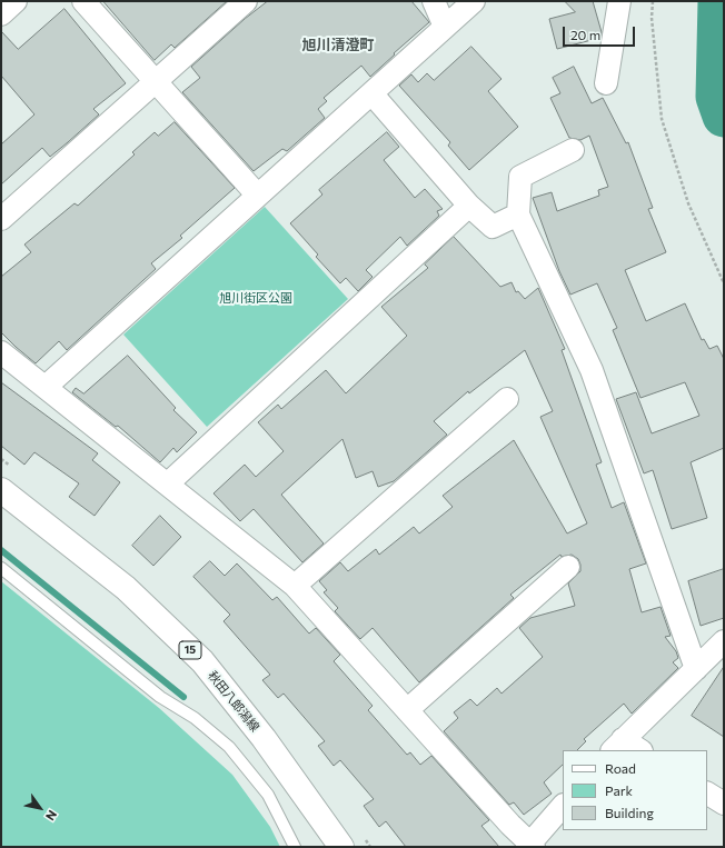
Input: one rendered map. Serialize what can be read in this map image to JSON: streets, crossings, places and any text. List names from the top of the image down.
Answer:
{
  "streets": {
    "main road": ["15", "秋田八郎潟線"]
  },
  "districts": ["旭川清澄町"],
  "parks": ["旭川街区公園"],
  "legend": ["Road", "Park", "Building"],
  "scale_bar": "20 m",
  "north": "bottom right"
}
